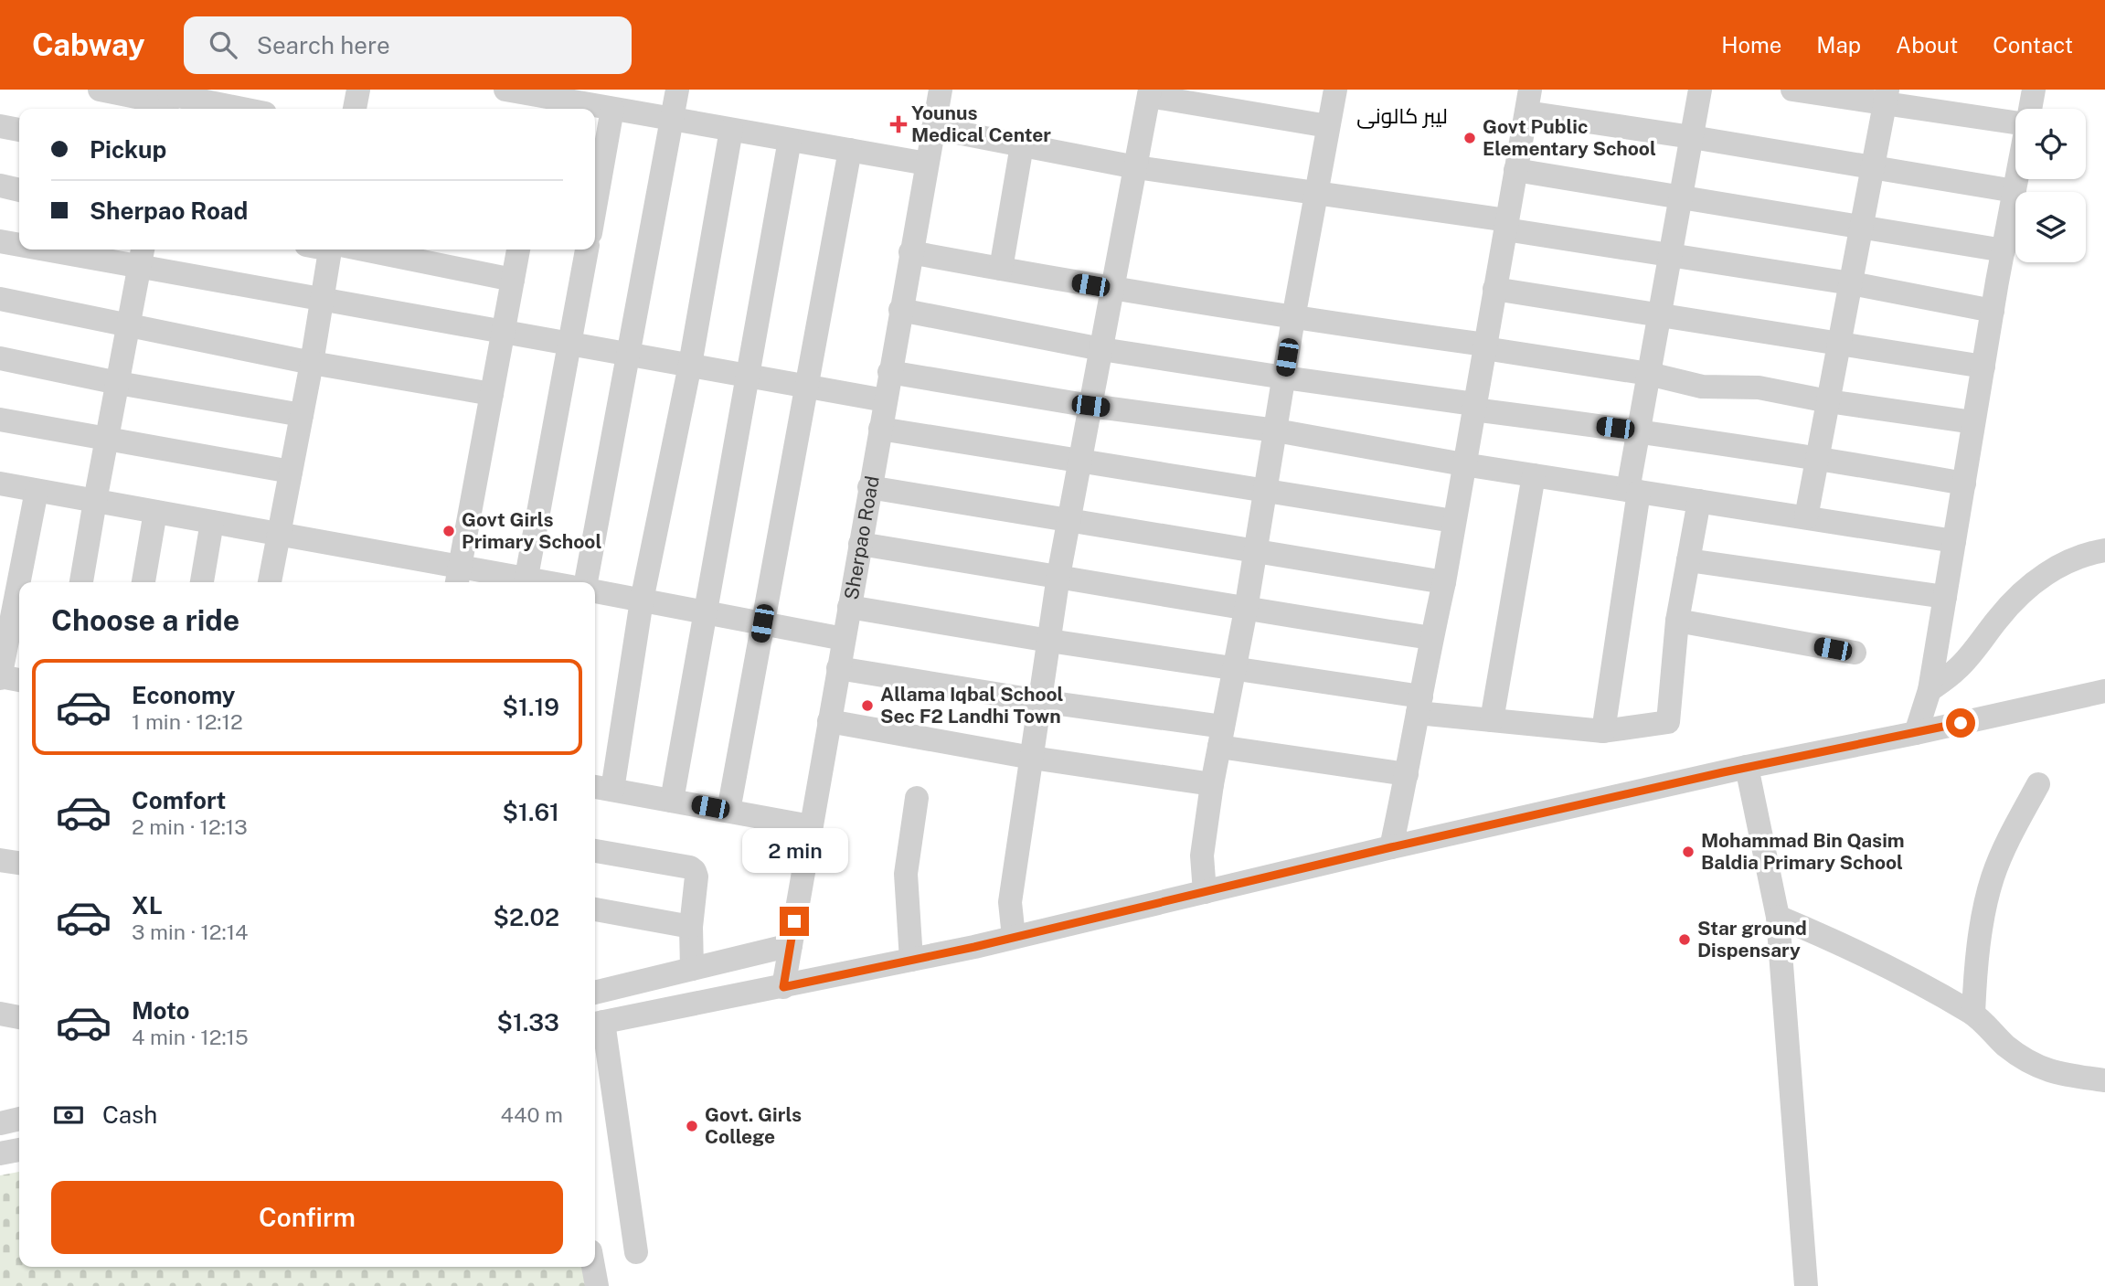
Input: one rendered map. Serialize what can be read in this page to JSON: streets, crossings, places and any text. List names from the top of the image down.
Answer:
{
  "streets": {
    "street": ["Sherpao Road"]
  },
  "districts": ["لیبر کالونی"],
  "places": {
    "health": ["Younus Medical Center"],
    "other": [
      "Govt Public Elementary School",
      "Govt Girls Primary School",
      "Allama Iqbal School Sec F2 Landhi Town",
      "Mohammad Bin Qasim Baldia Primary School",
      "Star ground Dispensary",
      "Govt. Girls College"
    ]
  },
  "page": {
    "header": "Cabway",
    "search": "Search here",
    "nav": [
      "Home",
      "Map",
      "About",
      "Contact"
    ],
    "banner": ["Pickup", "Sherpao Road"],
    "heading": "Choose a ride",
    "list": [
      {
        "name": "Economy",
        "note": "1 min · 12:12",
        "value": "$1.19"
      },
      {
        "name": "Comfort",
        "note": "2 min · 12:13",
        "value": "$1.61"
      },
      {
        "name": "XL",
        "note": "3 min · 12:14",
        "value": "$2.02"
      },
      {
        "name": "Moto",
        "note": "4 min · 12:15",
        "value": "$1.33"
      }
    ],
    "bubble": "2 min",
    "pay": ["Cash", "440 m"],
    "buttons": "Confirm"
  }
}
